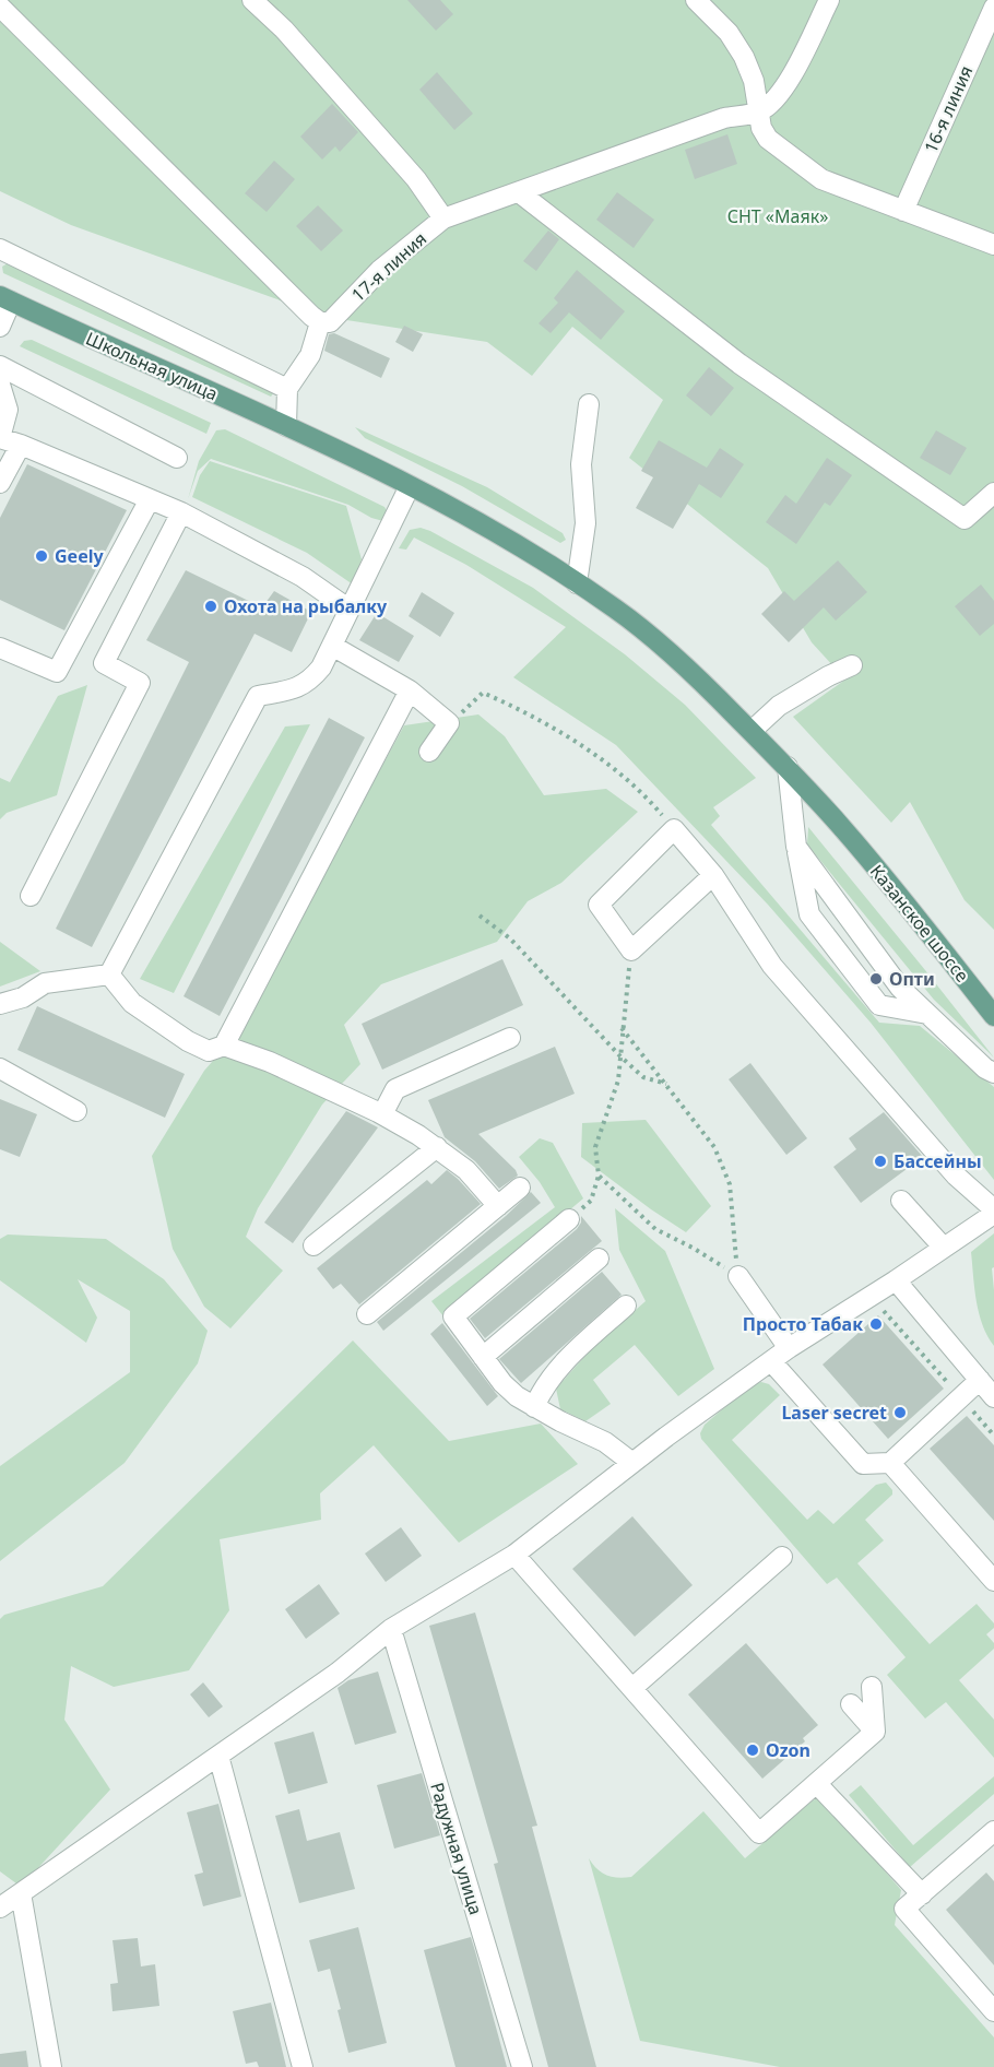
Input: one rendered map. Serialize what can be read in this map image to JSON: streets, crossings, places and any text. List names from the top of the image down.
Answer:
{
  "streets": {
    "main road": ["Школьная улица", "Казанское шоссе"],
    "street": ["16-я линия", "17-я линия", "Радужная улица"]
  },
  "crossings": [
    ["Школьная улица", "Казанское шоссе"]
  ],
  "parks": ["СНТ «Маяк»"],
  "places": [
    "Geely",
    "Охота на рыбалку",
    "Опти",
    "Бассейны",
    "Просто Табак",
    "Laser secret",
    "Ozon"
  ]
}
